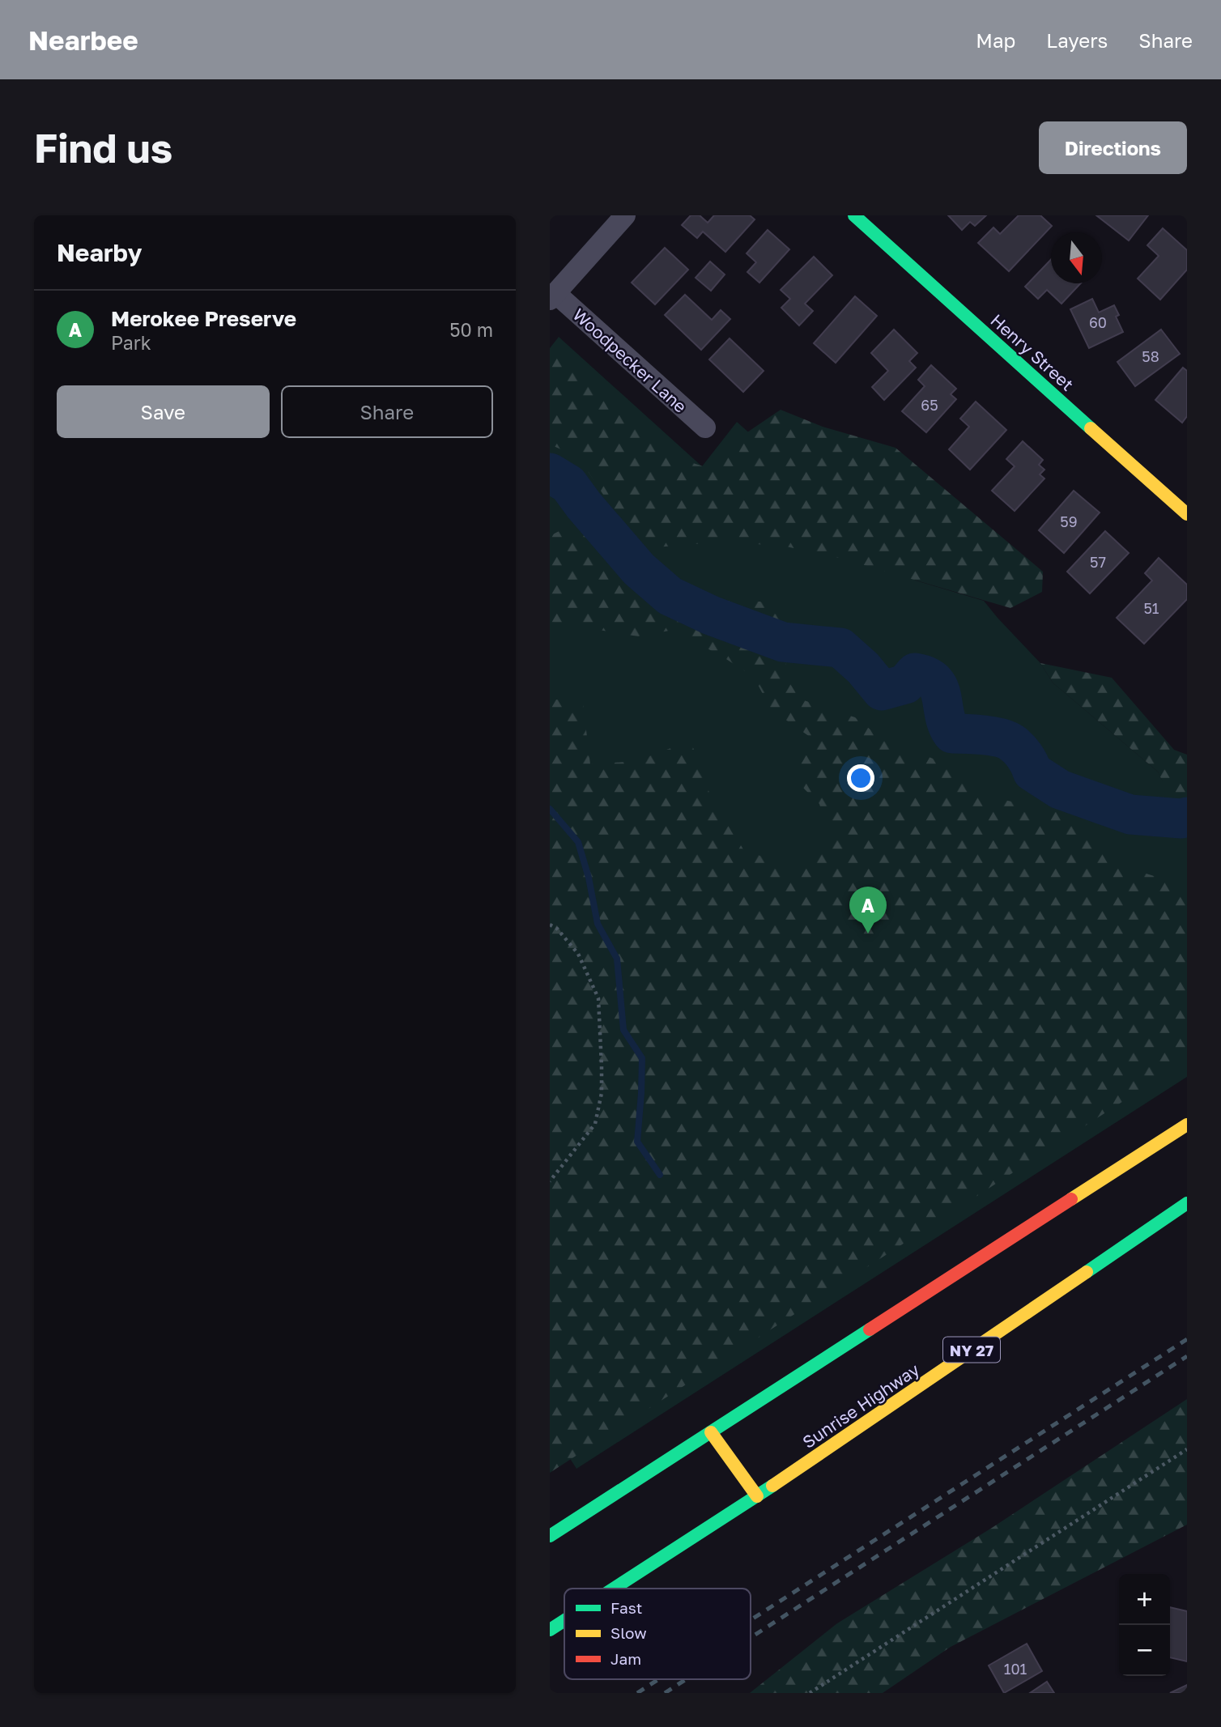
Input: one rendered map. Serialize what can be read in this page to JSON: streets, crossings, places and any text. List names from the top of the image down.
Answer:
{
  "streets": {
    "main road": ["Henry Street", "NY 27", "Sunrise Highway"],
    "street": ["Woodpecker Lane"]
  },
  "house_numbers": [
    "60",
    "58",
    "65",
    "59",
    "57",
    "51",
    "101"
  ],
  "legend": ["Fast", "Slow", "Jam"],
  "north": "bottom",
  "page": {
    "header": "Nearbee",
    "nav": ["Map", "Layers", "Share"],
    "buttons": [
      "Directions",
      ["Save", "Share"]
    ],
    "title": "Find us",
    "heading": "Nearby",
    "list": [
      {
        "mark": "A",
        "name": "Merokee Preserve",
        "note": "Park",
        "value": "50 m"
      }
    ],
    "pins": "A",
    "map_buttons": ["+", "−"]
  }
}
